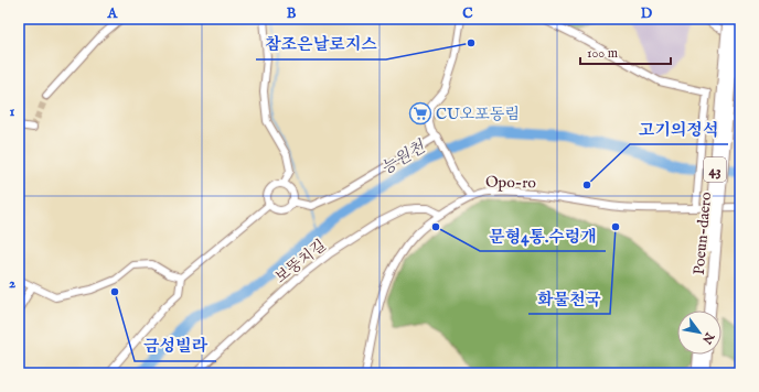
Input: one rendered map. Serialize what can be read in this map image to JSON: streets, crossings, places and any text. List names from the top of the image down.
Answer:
{
  "streets": {
    "highway": ["43", "Poeun-daero"],
    "street": ["Opo-ro", "보뚱치길"]
  },
  "crossings": [
    ["Opo-ro", "보뚱치길"]
  ],
  "water": ["능원천"],
  "places": {
    "other": [
      "참조은날로지스",
      "고기의정석",
      "문형4통.수렁개",
      "화물천국",
      "금성빌라"
    ],
    "supermarket": ["CU오포동림"]
  },
  "scale_bar": "100 m",
  "north": "bottom right",
  "grid": {
    "columns": [
      "A",
      "B",
      "C",
      "D"
    ],
    "rows": ["1", "2"]
  }
}
